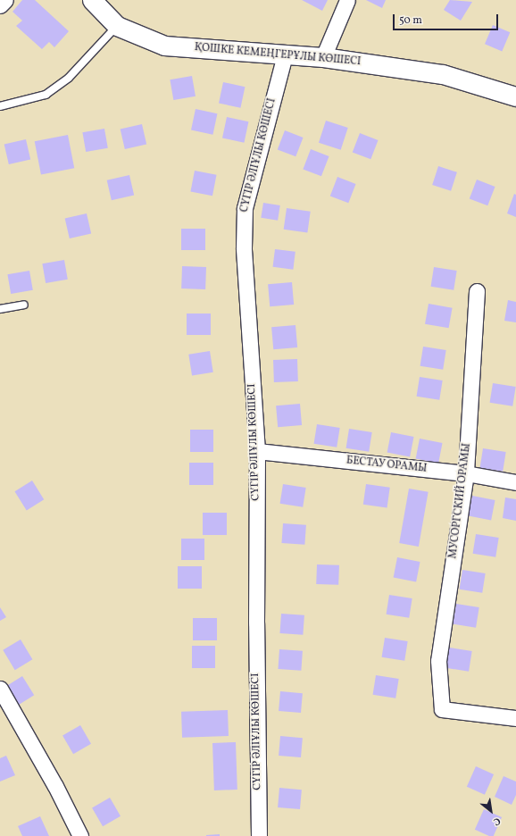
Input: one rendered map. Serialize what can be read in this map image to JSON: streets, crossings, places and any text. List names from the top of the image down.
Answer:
{
  "streets": {
    "street": [
      "ҚОШКЕ КЕМЕҢГЕРҰЛЫ КӨШЕСІ",
      "СҮГІР ӘЛІҰЛЫ КӨШЕСІ",
      "БЕСТАУ ОРАМЫ",
      "МУСОРГСКИЙ ОРАМЫ"
    ]
  },
  "crossings": [
    ["ҚОШКЕ КЕМЕҢГЕРҰЛЫ КӨШЕСІ", "СҮГІР ӘЛІҰЛЫ КӨШЕСІ"],
    ["СҮГІР ӘЛІҰЛЫ КӨШЕСІ", "БЕСТАУ ОРАМЫ"],
    ["БЕСТАУ ОРАМЫ", "МУСОРГСКИЙ ОРАМЫ"]
  ],
  "scale_bar": "50 m",
  "north": "bottom right"
}
